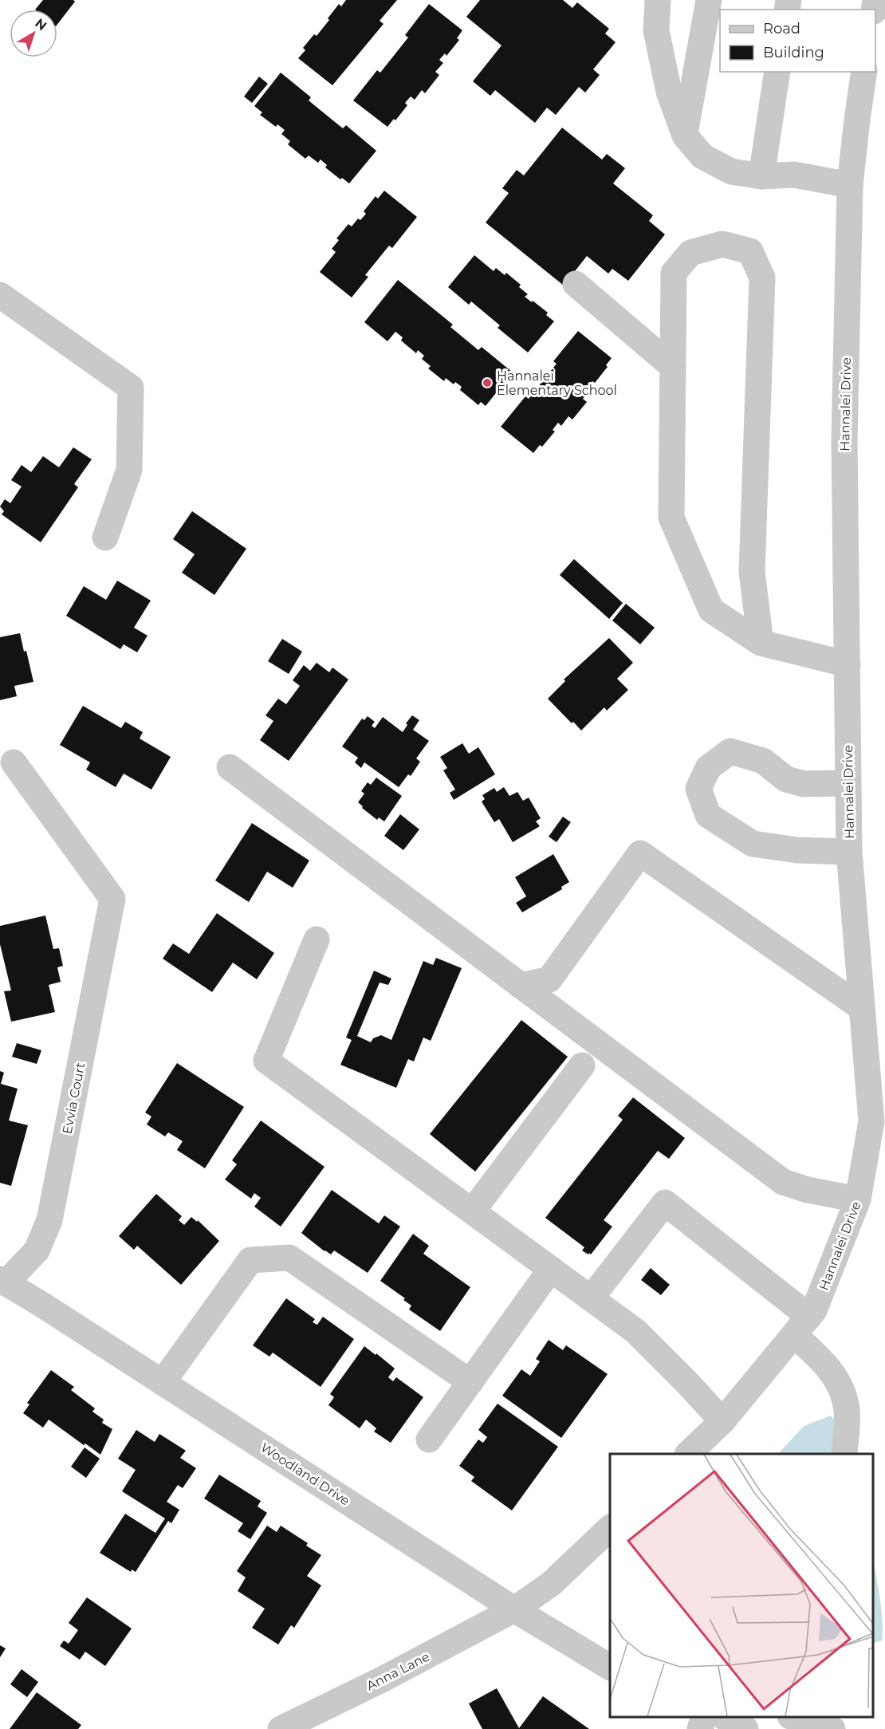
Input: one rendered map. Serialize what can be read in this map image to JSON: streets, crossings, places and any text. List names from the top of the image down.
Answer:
{
  "streets": {
    "street": [
      "Hannalei Drive",
      "Evvia Court",
      "Woodland Drive",
      "Anna Lane"
    ]
  },
  "crossings": [
    ["Evvia Court", "Woodland Drive"],
    ["Woodland Drive", "Anna Lane"]
  ],
  "places": ["Hannalei Elementary School"],
  "legend": ["Road", "Building"],
  "north": "top right"
}
